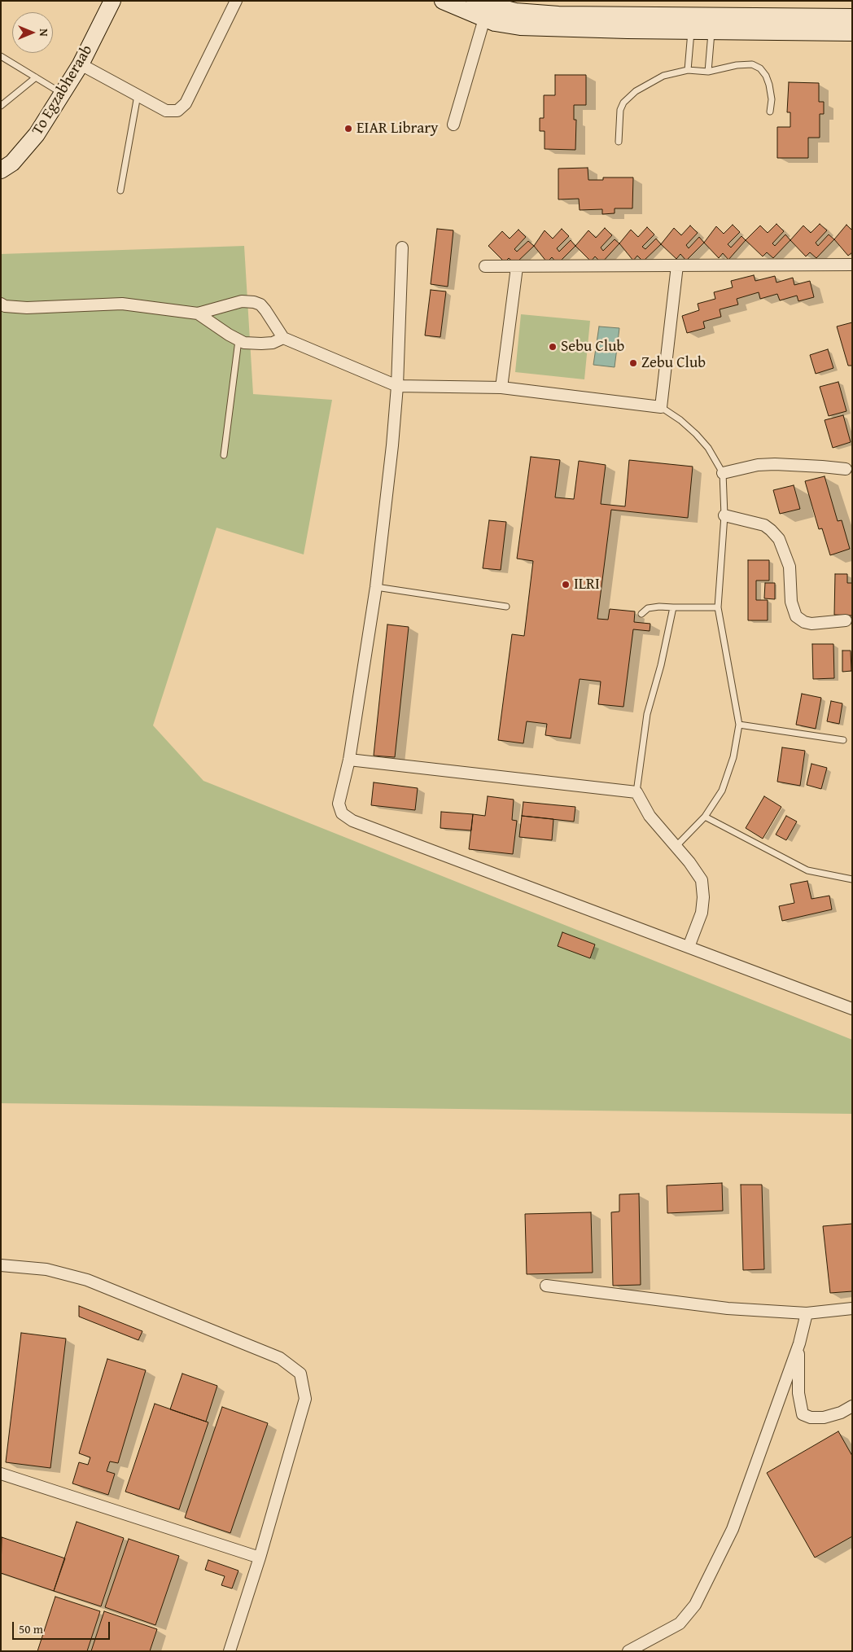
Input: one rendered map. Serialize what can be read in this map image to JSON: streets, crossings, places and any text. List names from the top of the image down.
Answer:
{
  "streets": {
    "main road": ["To Egzabheraab"]
  },
  "places": [
    "EIAR Library",
    "Sebu Club",
    "Zebu Club",
    "ILRI"
  ],
  "scale_bar": "50 m",
  "north": "right"
}
